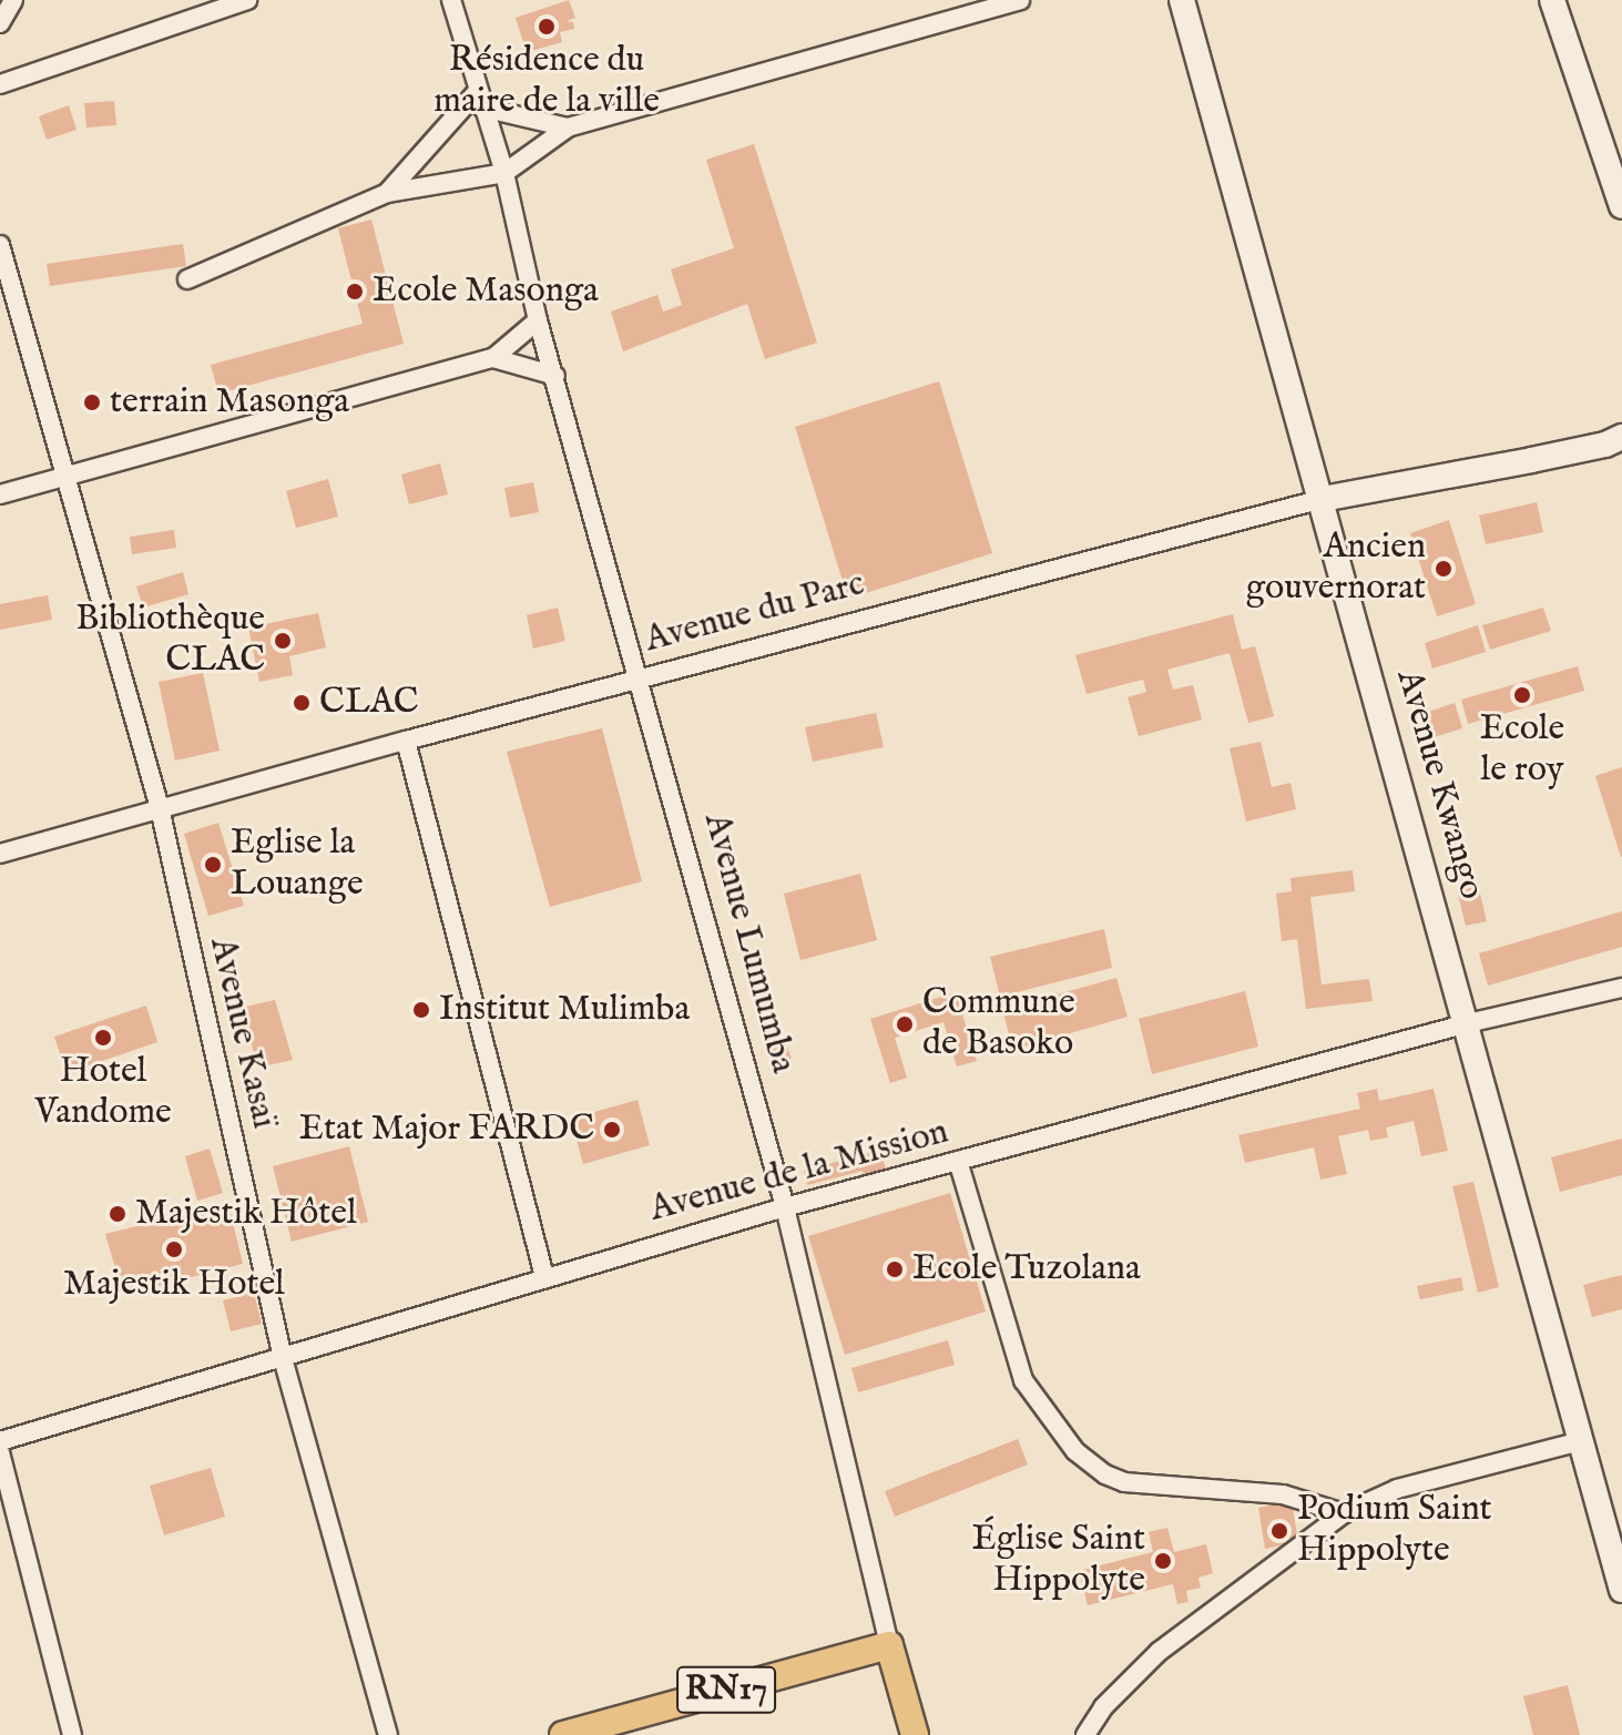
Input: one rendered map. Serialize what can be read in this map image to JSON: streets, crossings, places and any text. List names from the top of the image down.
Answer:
{
  "streets": {
    "main road": ["Avenue Lumumba", "RN17"],
    "street": [
      "Avenue du Parc",
      "Avenue Kwango",
      "Avenue Kasaï",
      "Avenue de la Mission"
    ]
  },
  "crossings": [
    ["Avenue du Parc", "Avenue Kwango"],
    ["Avenue du Parc", "Avenue Lumumba"],
    ["Avenue du Parc", "Avenue Kasaï"],
    ["Avenue Kwango", "Avenue de la Mission"],
    ["Avenue Lumumba", "Avenue de la Mission"],
    ["Avenue Lumumba", "RN17"],
    ["Avenue Kasaï", "Avenue de la Mission"]
  ],
  "places": [
    "Résidence du maire de la ville",
    "Ecole Masonga",
    "terrain Masonga",
    "Ancien gouvernorat",
    "Bibliothèque CLAC",
    "Ecole le roy",
    "CLAC",
    "Eglise la Louange",
    "Institut Mulimba",
    "Commune de Basoko",
    "Hotel Vandome",
    "Etat Major FARDC",
    "Majestik Hôtel",
    "Majestik Hotel",
    "Ecole Tuzolana",
    "Podium Saint Hippolyte",
    "Église Saint Hippolyte"
  ]
}
